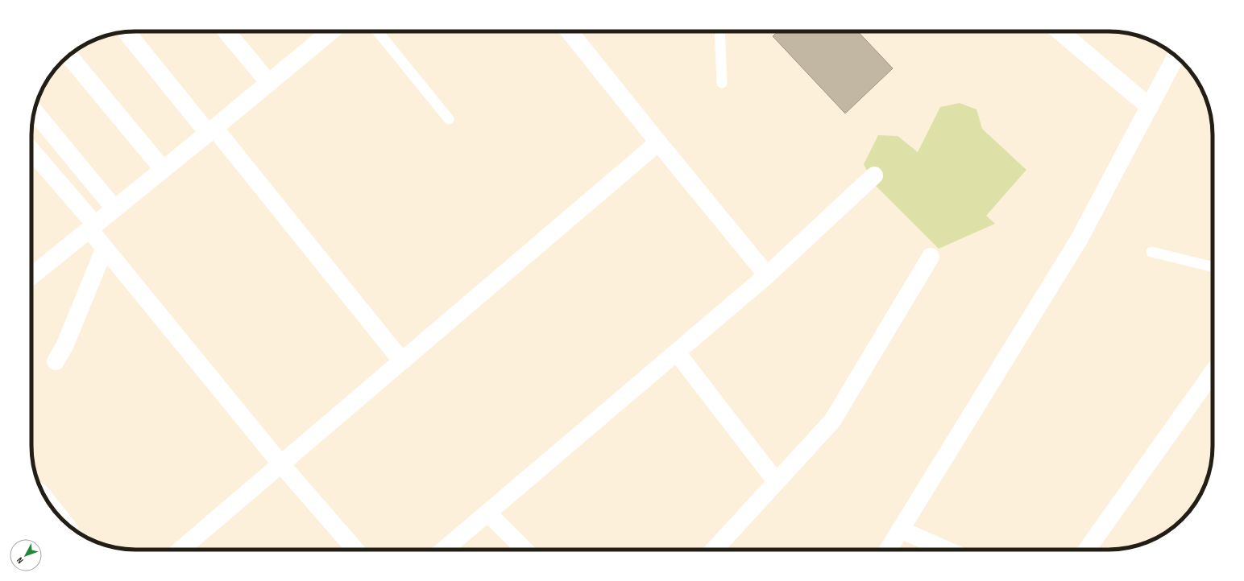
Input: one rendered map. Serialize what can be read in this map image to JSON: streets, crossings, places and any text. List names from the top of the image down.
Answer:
{
  "north": "bottom left"
}
